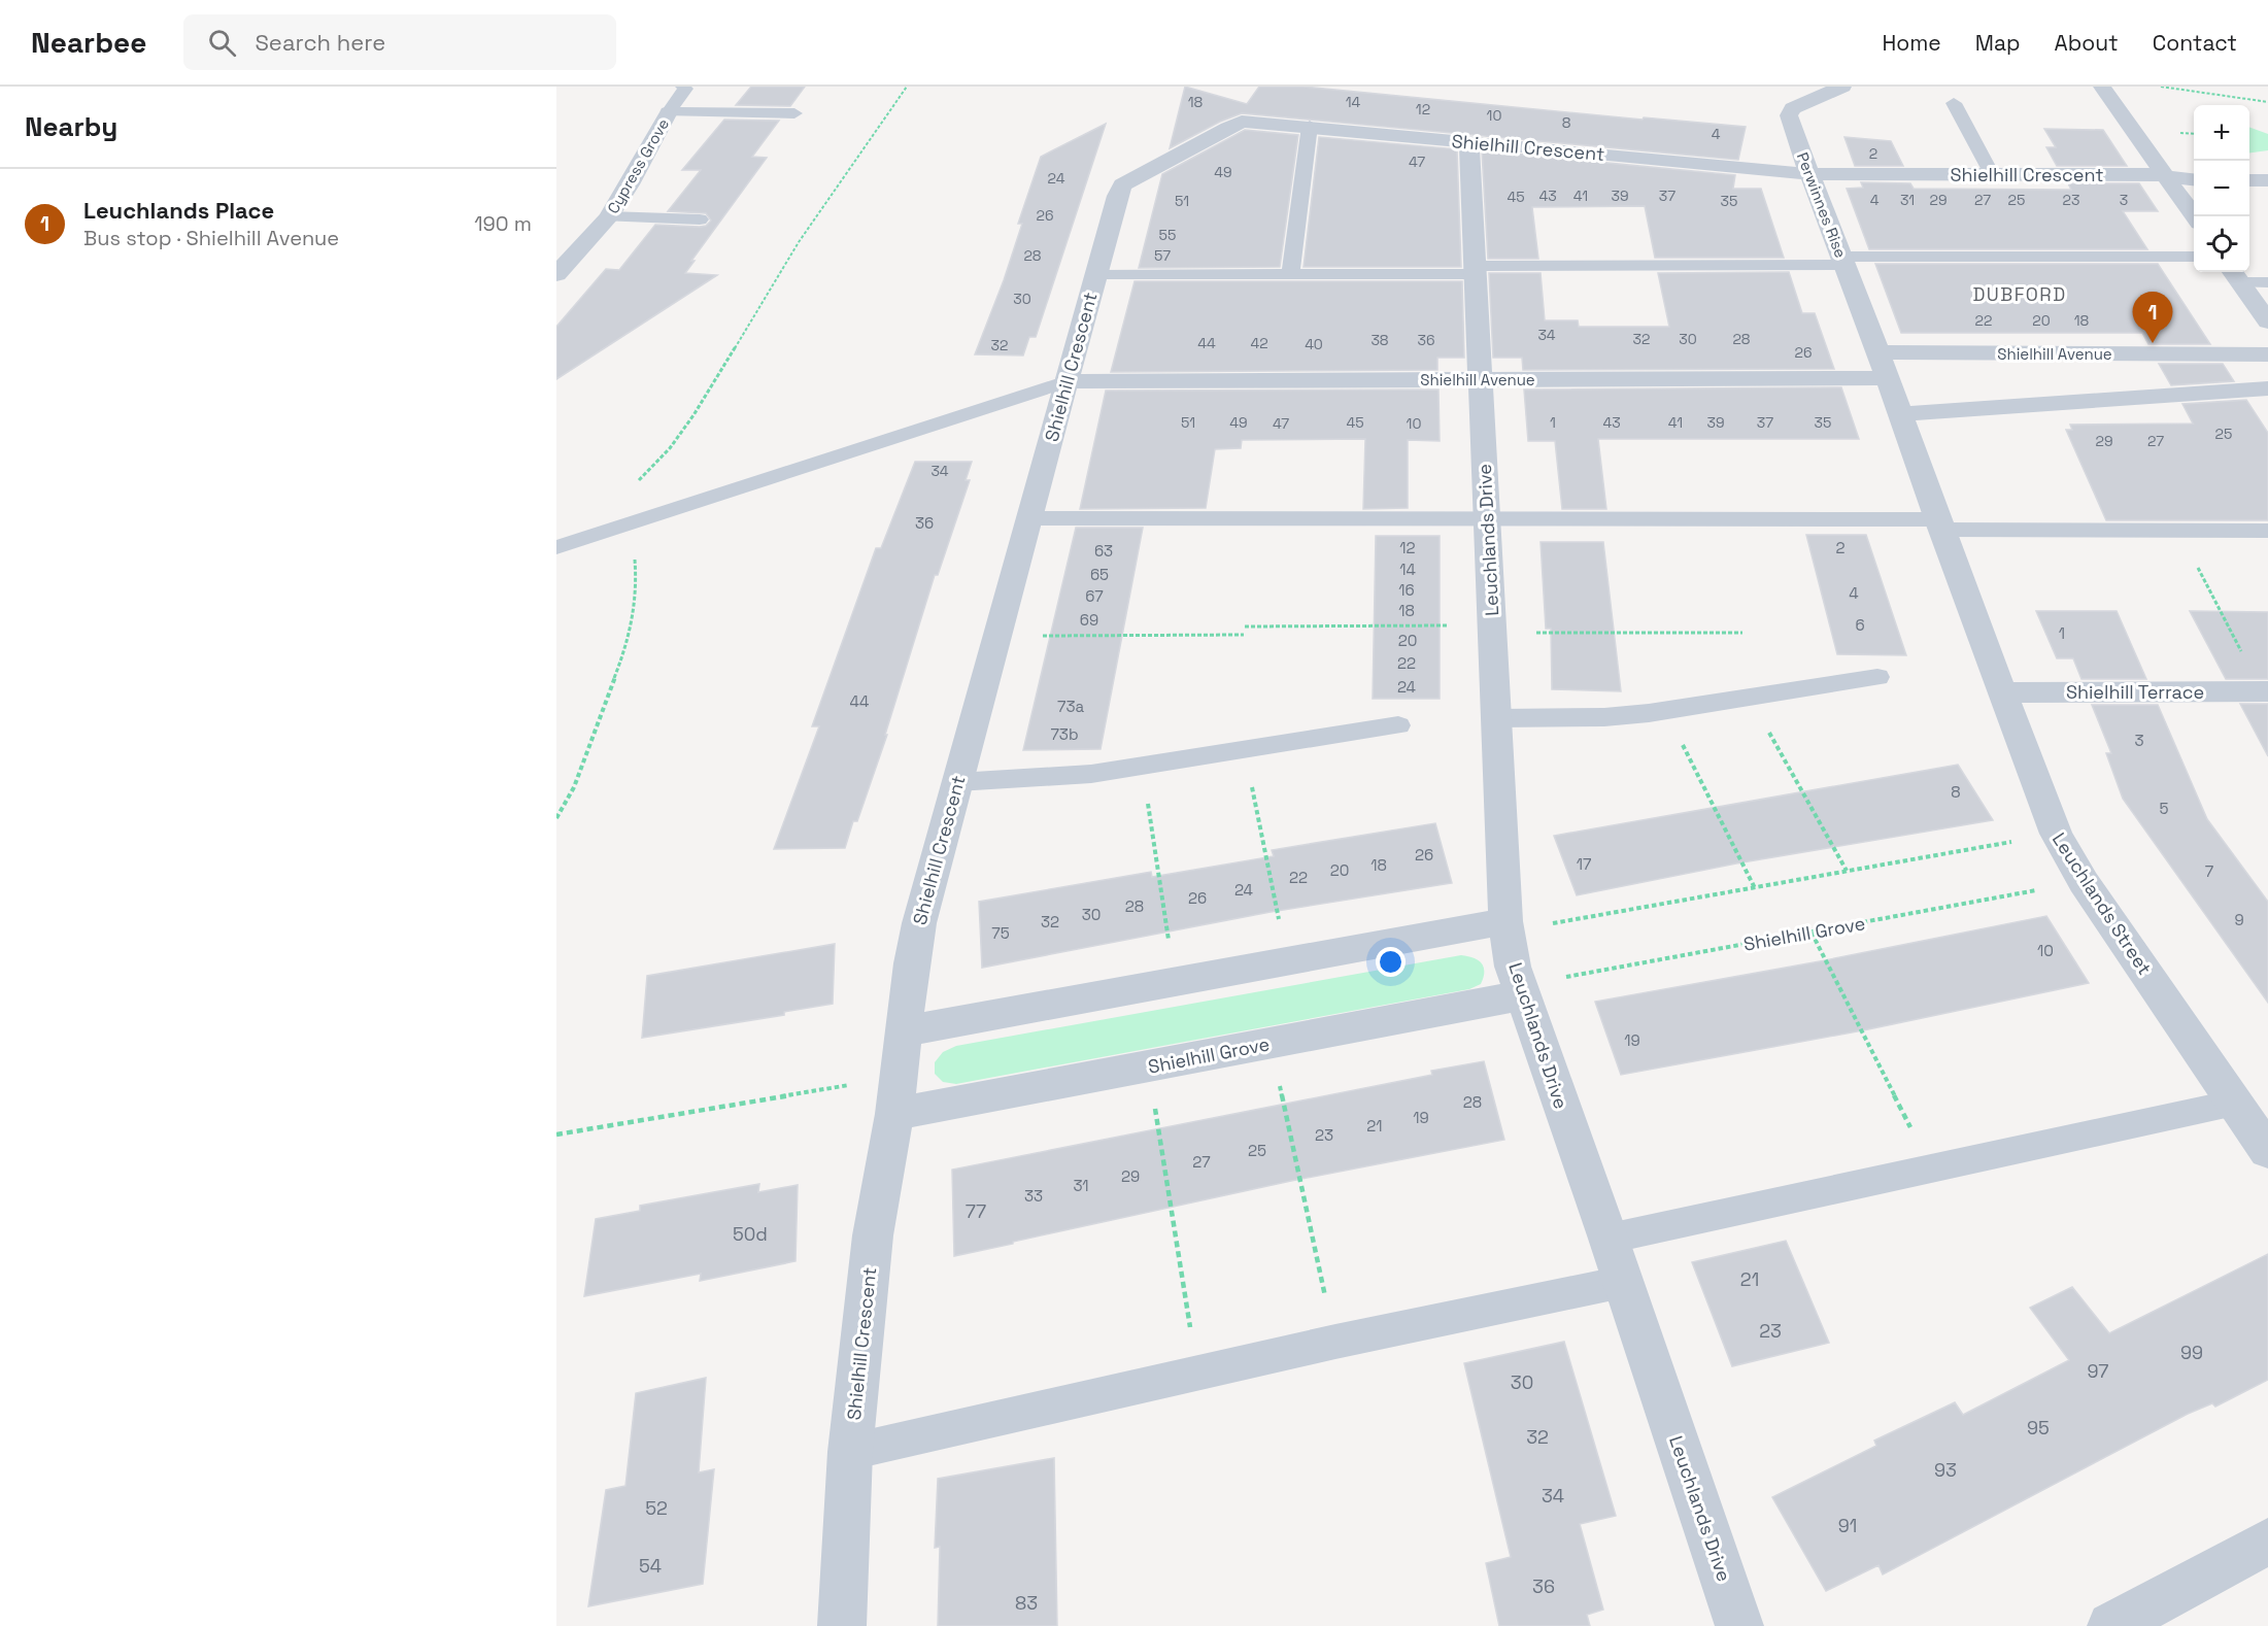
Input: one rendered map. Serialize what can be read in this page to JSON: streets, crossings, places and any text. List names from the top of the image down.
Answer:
{
  "streets": {
    "street": [
      "Shielhill Crescent",
      "Cypress Grove",
      "Perwinnes Rise",
      "Shielhill Avenue",
      "Leuchlands Drive",
      "Shielhill Terrace",
      "Leuchlands Street",
      "Shielhill Grove"
    ]
  },
  "crossings": [
    ["Shielhill Crescent", "Perwinnes Rise"],
    ["Shielhill Crescent", "Shielhill Avenue"],
    ["Shielhill Crescent", "Leuchlands Drive"],
    ["Shielhill Crescent", "Shielhill Grove"],
    ["Perwinnes Rise", "Shielhill Avenue"],
    ["Perwinnes Rise", "Leuchlands Street"],
    ["Shielhill Avenue", "Leuchlands Drive"],
    ["Leuchlands Drive", "Shielhill Grove"],
    ["Shielhill Terrace", "Leuchlands Street"]
  ],
  "districts": ["DUBFORD"],
  "house_numbers": [
    "18",
    "14",
    "12",
    "10",
    "8",
    "4",
    "2",
    "47",
    "49",
    "24",
    "43",
    "41",
    "39",
    "37",
    "45",
    "4",
    "31",
    "29",
    "27",
    "25",
    "23",
    "3",
    "51",
    "35",
    "26",
    "55",
    "28",
    "57",
    "30",
    "22",
    "20",
    "18",
    "34",
    "32",
    "30",
    "28",
    "38",
    "36",
    "44",
    "42",
    "40",
    "32",
    "26",
    "51",
    "49",
    "45",
    "1",
    "43",
    "41",
    "39",
    "37",
    "35",
    "47",
    "10",
    "25",
    "29",
    "27",
    "34",
    "36",
    "12",
    "2",
    "63",
    "14",
    "65",
    "16",
    "4",
    "67",
    "18",
    "69",
    "6",
    "1",
    "20",
    "22",
    "24",
    "44",
    "73a",
    "73b",
    "3",
    "8",
    "5",
    "26",
    "17",
    "18",
    "20",
    "7",
    "22",
    "24",
    "26",
    "28",
    "30",
    "9",
    "32",
    "75",
    "10",
    "19",
    "28",
    "19",
    "21",
    "23",
    "25",
    "27",
    "29",
    "31",
    "33",
    "77",
    "50d",
    "21",
    "23",
    "99",
    "97",
    "30",
    "95",
    "32",
    "93",
    "34",
    "52",
    "91",
    "54",
    "36",
    "83"
  ],
  "page": {
    "header": "Nearbee",
    "search": "Search here",
    "nav": [
      "Home",
      "Map",
      "About",
      "Contact"
    ],
    "heading": "Nearby",
    "map_buttons": ["+", "−"],
    "list": [
      {
        "mark": "1",
        "name": "Leuchlands Place",
        "note": "Bus stop · Shielhill Avenue",
        "value": "190 m"
      }
    ],
    "pins": "1"
  }
}
